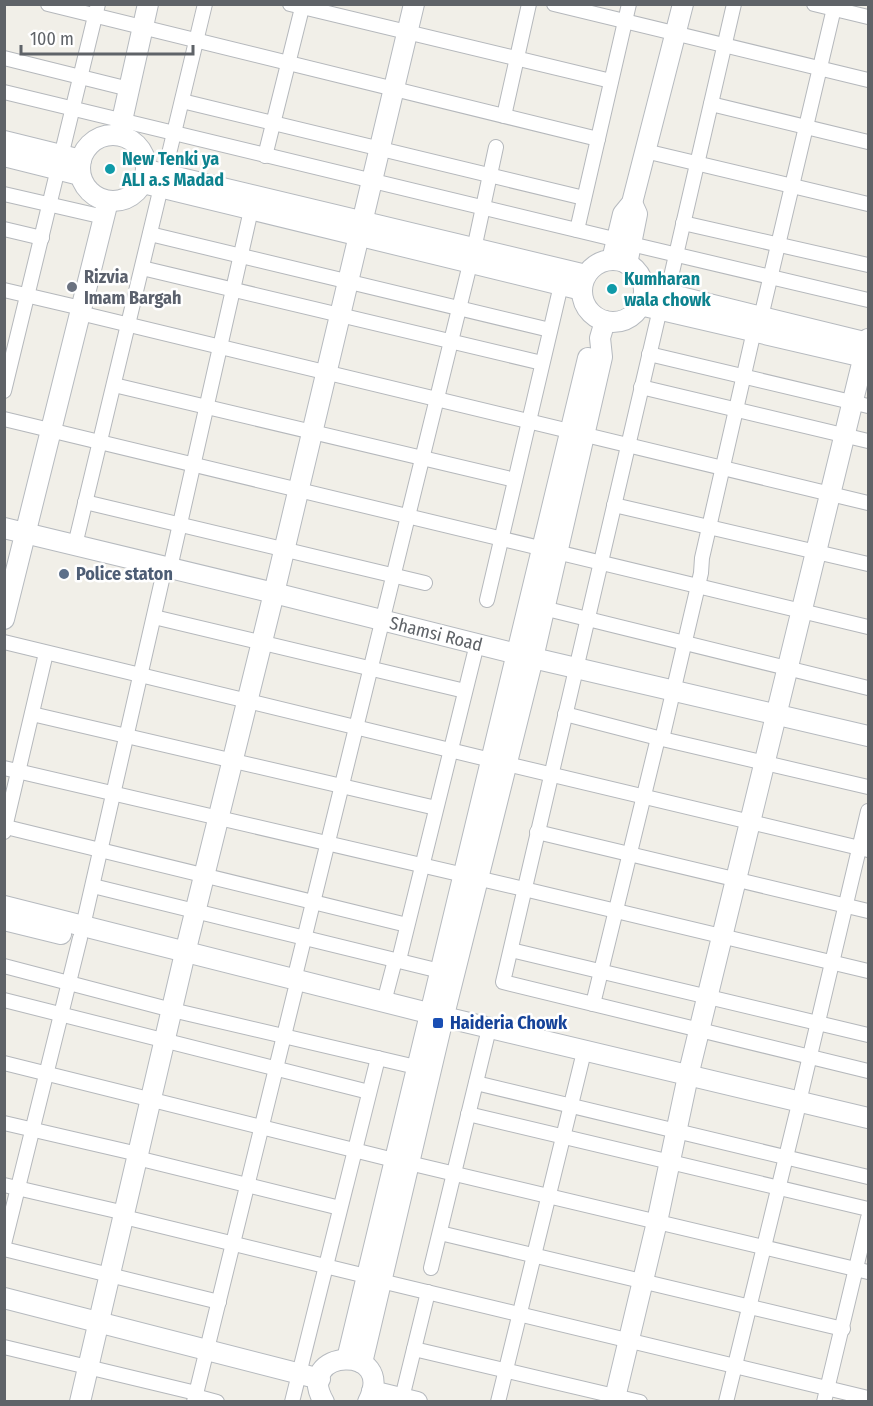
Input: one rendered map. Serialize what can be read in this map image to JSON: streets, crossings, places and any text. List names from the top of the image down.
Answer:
{
  "streets": {
    "street": ["Shamsi Road"]
  },
  "places": {
    "other": [
      "New Tenki ya ALI a.s Madad",
      "Rizvia Imam Bargah",
      "Kumharan wala chowk",
      "Police staton"
    ],
    "transit": ["Haideria Chowk"]
  },
  "scale_bar": "100 m"
}
